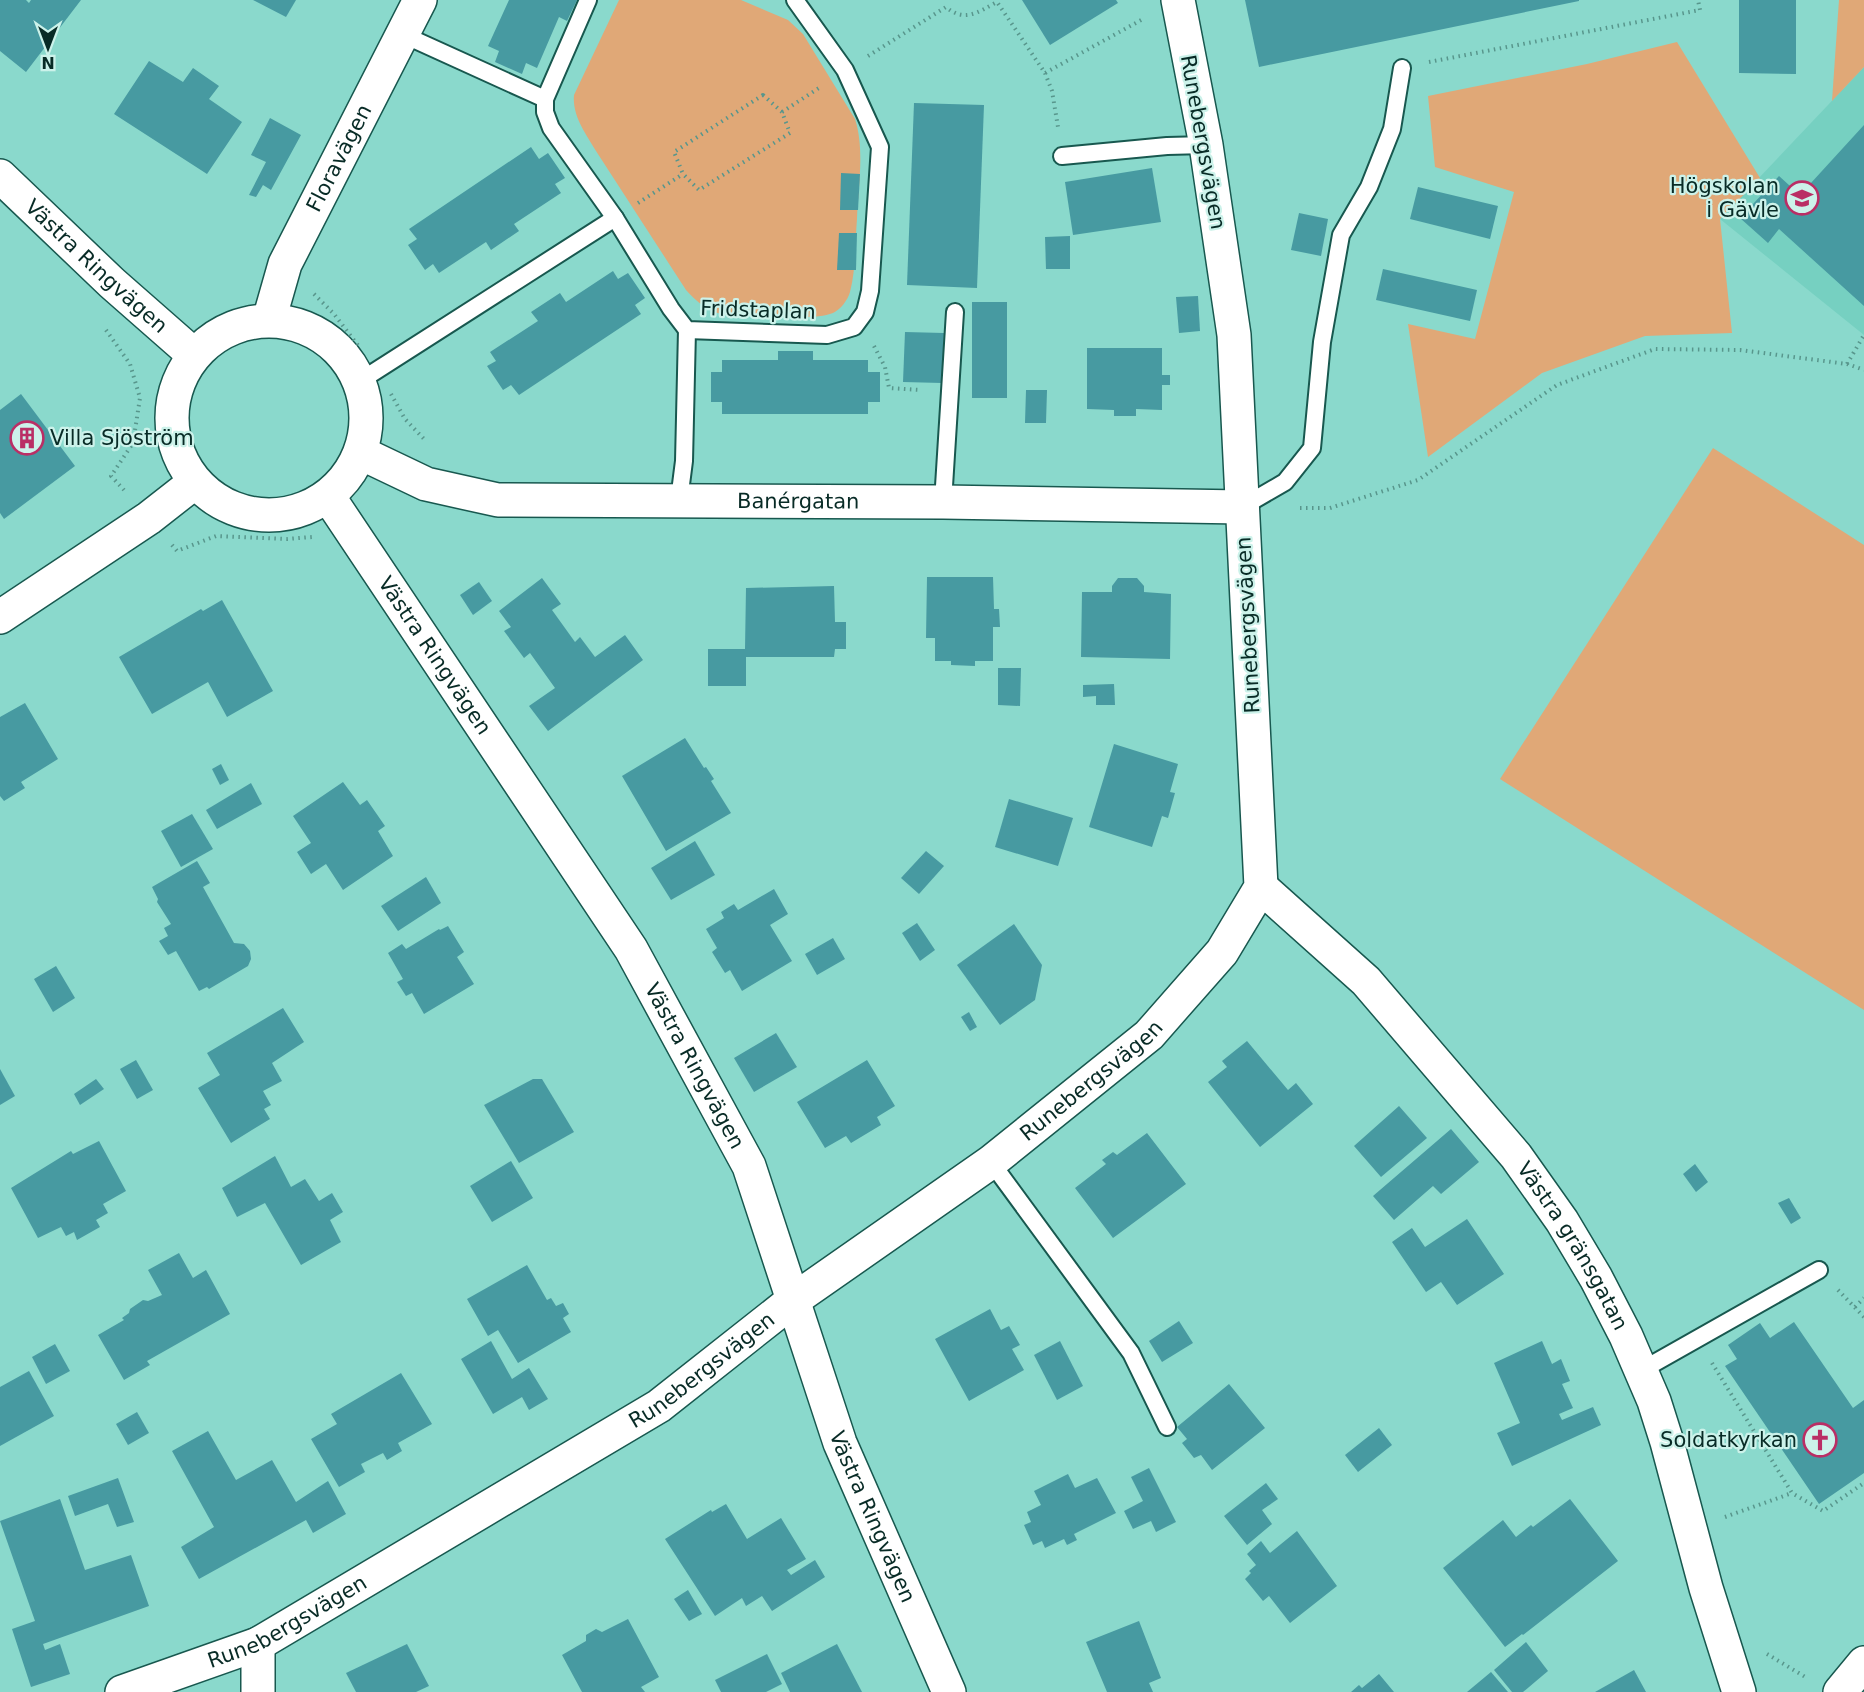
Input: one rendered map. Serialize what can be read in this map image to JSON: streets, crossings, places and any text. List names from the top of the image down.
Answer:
{
  "streets": {
    "street": [
      "Runebergsvägen",
      "Floravägen",
      "Västra Ringvägen",
      "Banérgatan",
      "Västra gränsgatan"
    ],
    "lane": ["Fridstaplan"]
  },
  "crossings": [
    ["Runebergsvägen", "Västra Ringvägen"],
    ["Runebergsvägen", "Banérgatan"],
    ["Runebergsvägen", "Västra gränsgatan"],
    ["Floravägen", "Västra Ringvägen"],
    ["Floravägen", "Banérgatan"],
    ["Västra Ringvägen", "Banérgatan"]
  ],
  "places": {
    "school or university": ["Högskolan i Gävle"],
    "building": ["Villa Sjöström"],
    "church": ["Soldatkyrkan"]
  },
  "north": "bottom"
}
